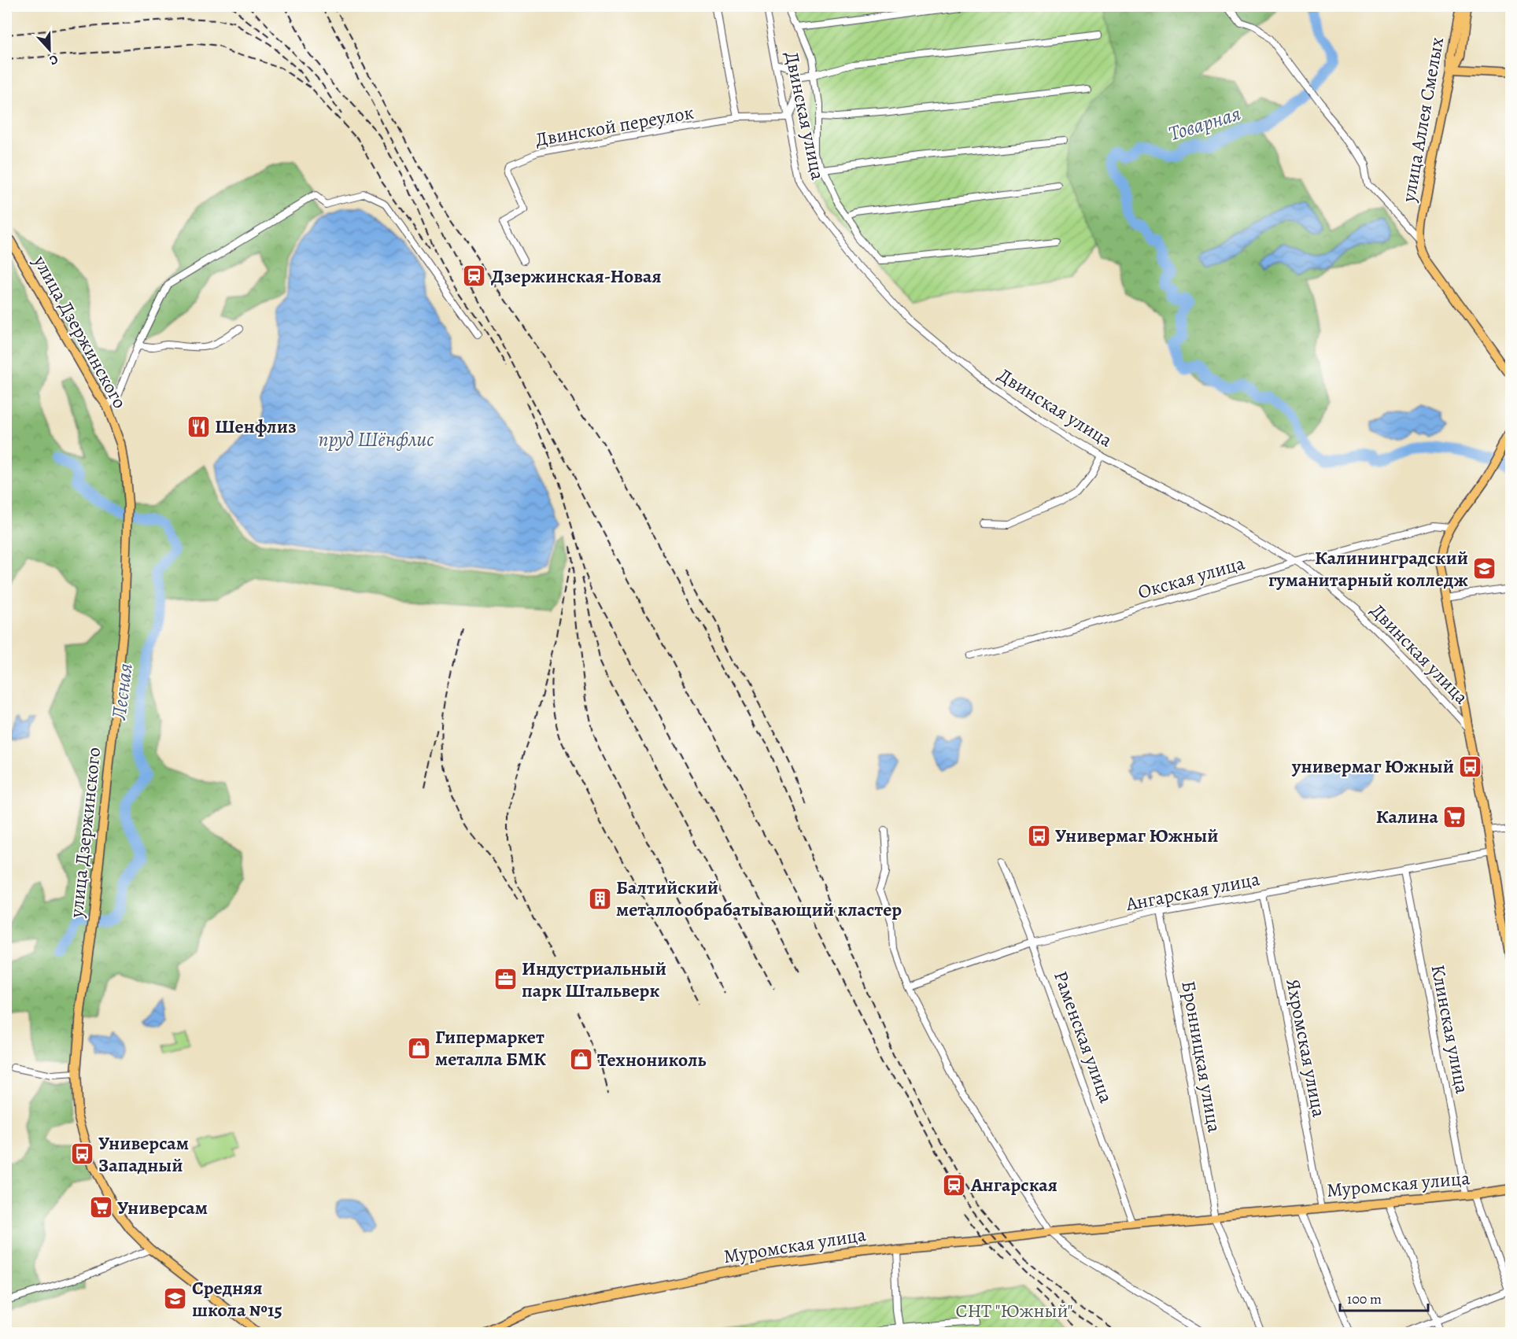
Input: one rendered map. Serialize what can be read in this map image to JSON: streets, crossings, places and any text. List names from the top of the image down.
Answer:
{
  "streets": {
    "main road": ["улица Аллея Смелых", "улица Дзержинского", "Муромская улица"],
    "street": [
      "Двинская улица",
      "Двинской переулок",
      "Окская улица",
      "Ангарская улица",
      "Клинская улица",
      "Раменская улица",
      "Яхромская улица",
      "Бронницкая улица"
    ]
  },
  "crossings": [
    ["Двинская улица", "Двинской переулок"],
    ["Двинская улица", "Окская улица"],
    ["Ангарская улица", "Клинская улица"],
    ["Ангарская улица", "Раменская улица"],
    ["Ангарская улица", "Яхромская улица"],
    ["Ангарская улица", "Бронницкая улица"],
    ["Клинская улица", "Муромская улица"],
    ["Раменская улица", "Муромская улица"],
    ["Яхромская улица", "Муромская улица"],
    ["Бронницкая улица", "Муромская улица"]
  ],
  "water": ["Товарная", "пруд Шёнфлис", "Лесная"],
  "parks": ["СНТ \"Южный\""],
  "places": {
    "station": ["Дзержинская-Новая", "Ангарская"],
    "restaurant": ["Шенфлиз"],
    "school or university": ["Калининградский гуманитарный колледж", "Средняя школа №15"],
    "bus stop": ["универмаг Южный", "Универмаг Южный", "Универсам Западный"],
    "supermarket": ["Калина", "Универсам"],
    "building": ["Балтийский металлообрабатывающий кластер"],
    "office": ["Индустриальный парк Штальверк"],
    "shop": ["Гипермаркет металла БМК", "Технониколь"]
  },
  "scale_bar": "100 m",
  "north": "bottom"
}
